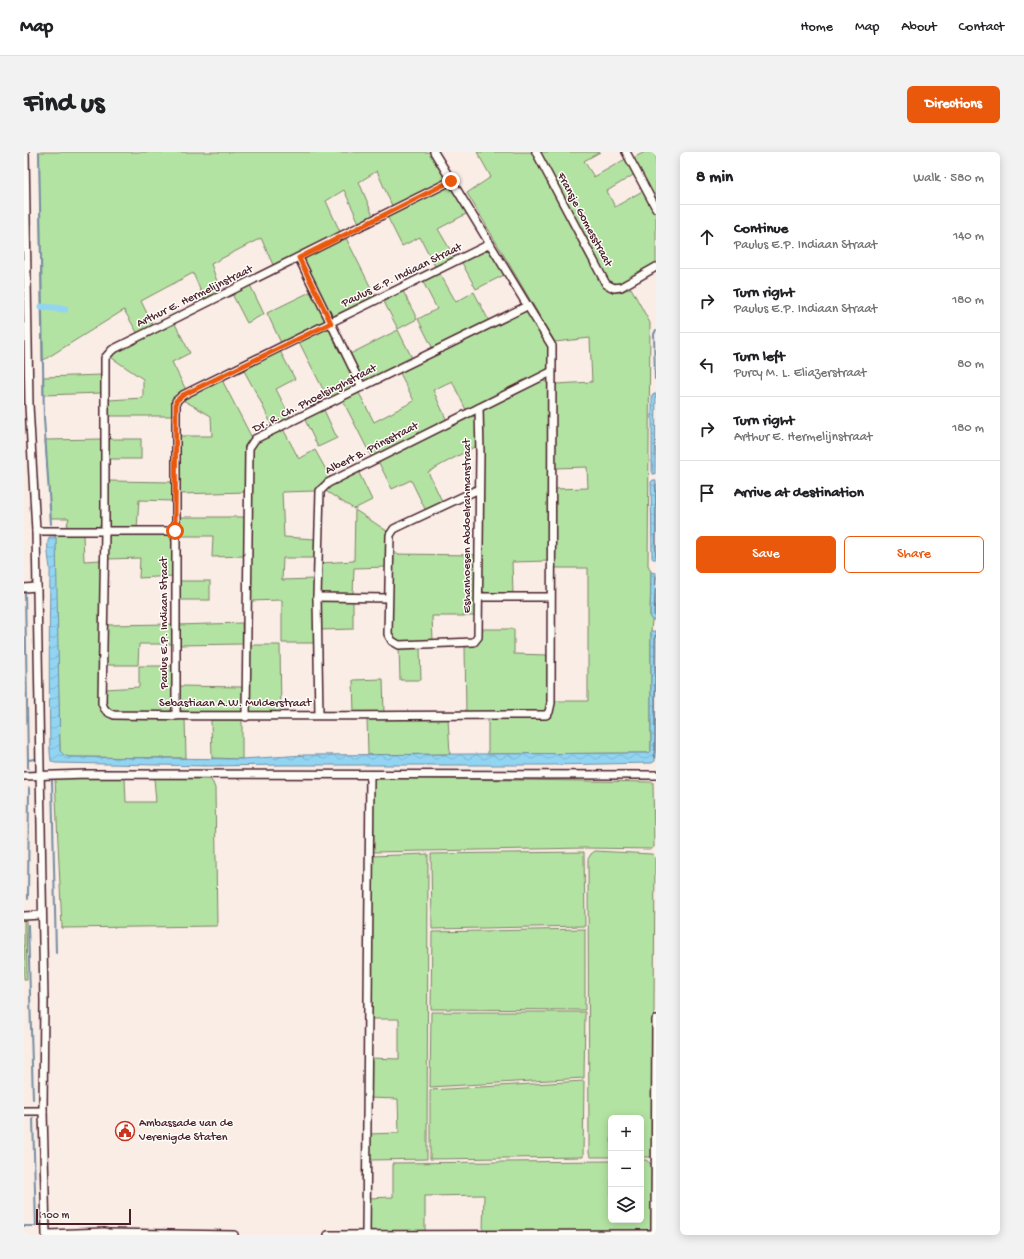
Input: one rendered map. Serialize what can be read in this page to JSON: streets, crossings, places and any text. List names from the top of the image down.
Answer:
{
  "streets": {
    "street": [
      "Fransje Gomesstraat",
      "Paulus E.P. Indiaan Straat",
      "Arthur E. Hermelijnstraat",
      "Dr. R. Ch. Phoelsinghstraat",
      "Albert B. Prinsstraat",
      "Eshanhoesen Abdoelrahmanstraat",
      "Sebastiaan A.W. Mulderstraat"
    ]
  },
  "crossings": [
    ["Paulus E.P. Indiaan Straat", "Sebastiaan A.W. Mulderstraat"],
    ["Arthur E. Hermelijnstraat", "Sebastiaan A.W. Mulderstraat"],
    ["Dr. R. Ch. Phoelsinghstraat", "Sebastiaan A.W. Mulderstraat"],
    ["Albert B. Prinsstraat", "Eshanhoesen Abdoelrahmanstraat"],
    ["Albert B. Prinsstraat", "Sebastiaan A.W. Mulderstraat"]
  ],
  "places": {
    "public building": ["Ambassade van de Verenigde Staten"]
  },
  "scale_bar": "100 m",
  "page": {
    "header": "Map",
    "nav": [
      "Home",
      "Map",
      "About",
      "Contact"
    ],
    "buttons": [
      "Directions",
      ["Save", "Share"]
    ],
    "title": "Find us",
    "heading": ["8 min", "Walk · 580 m"],
    "list": [
      ["Continue", "Paulus E.P. Indiaan Straat", "140 m"],
      ["Turn right", "Paulus E.P. Indiaan Straat", "180 m"],
      ["Turn left", "Purcy M. L. Eliazerstraat", "80 m"],
      ["Turn right", "Arthur E. Hermelijnstraat", "180 m"],
      "Arrive at destination"
    ],
    "map_buttons": ["+", "−"],
    "scale": "100 m"
  }
}
